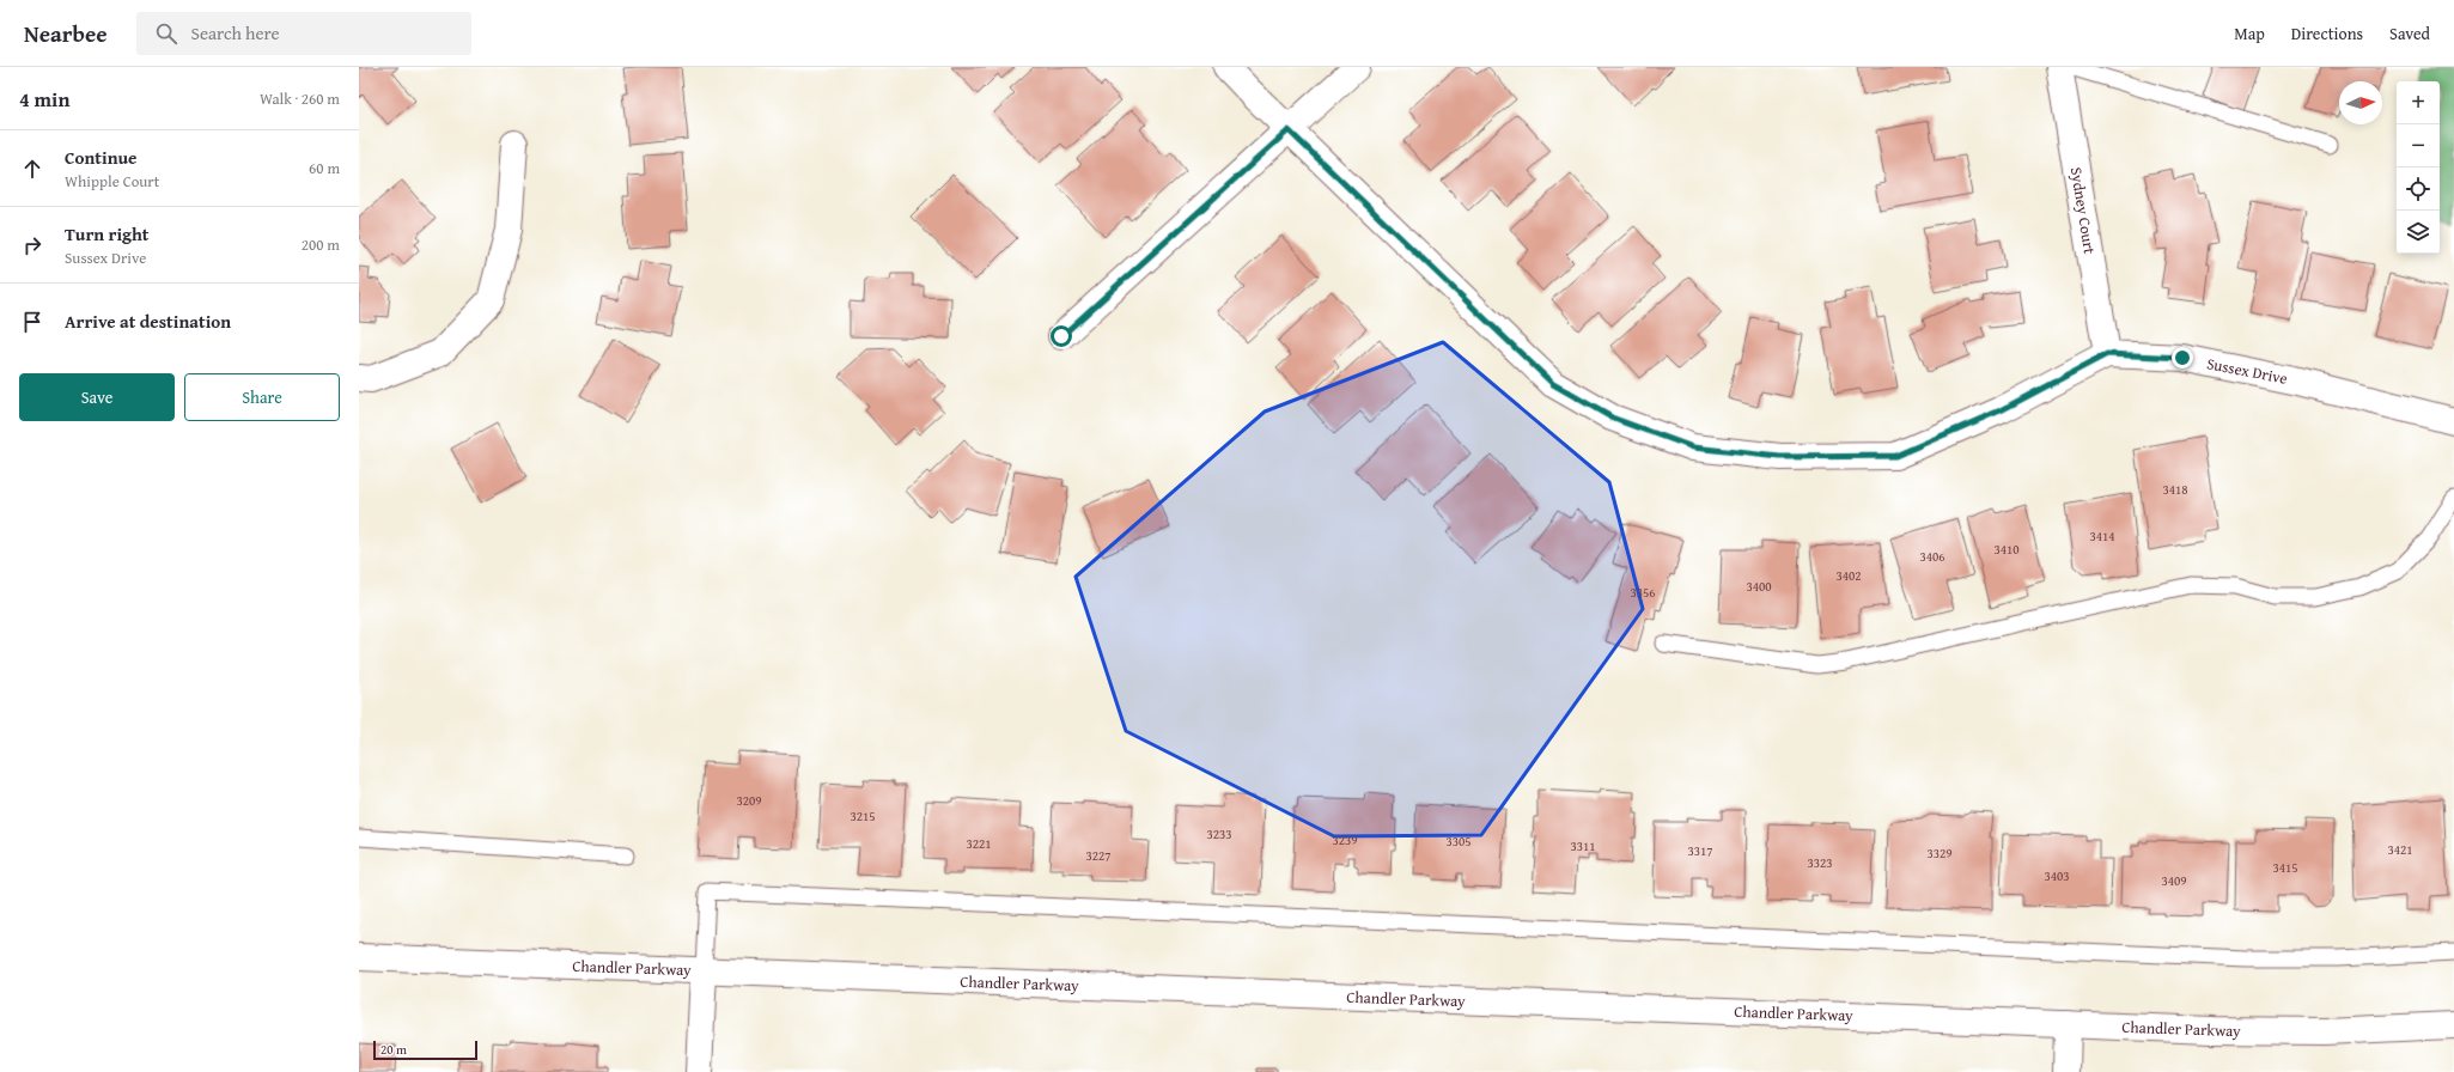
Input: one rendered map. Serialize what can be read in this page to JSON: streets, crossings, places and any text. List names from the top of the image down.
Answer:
{
  "streets": {
    "street": ["Sydney Court", "Sussex Drive", "Chandler Parkway"]
  },
  "crossings": [
    ["Sydney Court", "Sussex Drive"]
  ],
  "house_numbers": [
    "3418",
    "3414",
    "3410",
    "3406",
    "3402",
    "3400",
    "3356",
    "3209",
    "3215",
    "3233",
    "3239",
    "3305",
    "3221",
    "3311",
    "3421",
    "3317",
    "3329",
    "3227",
    "3323",
    "3415",
    "3403",
    "3409"
  ],
  "scale_bar": "20 m",
  "north": "right",
  "page": {
    "header": "Nearbee",
    "search": "Search here",
    "nav": ["Map", "Directions", "Saved"],
    "heading": ["4 min", "Walk · 260 m"],
    "map_buttons": ["+", "−"],
    "list": [
      ["Continue", "Whipple Court", "60 m"],
      ["Turn right", "Sussex Drive", "200 m"],
      "Arrive at destination"
    ],
    "buttons": ["Save", "Share"],
    "scale": "20 m"
  }
}
